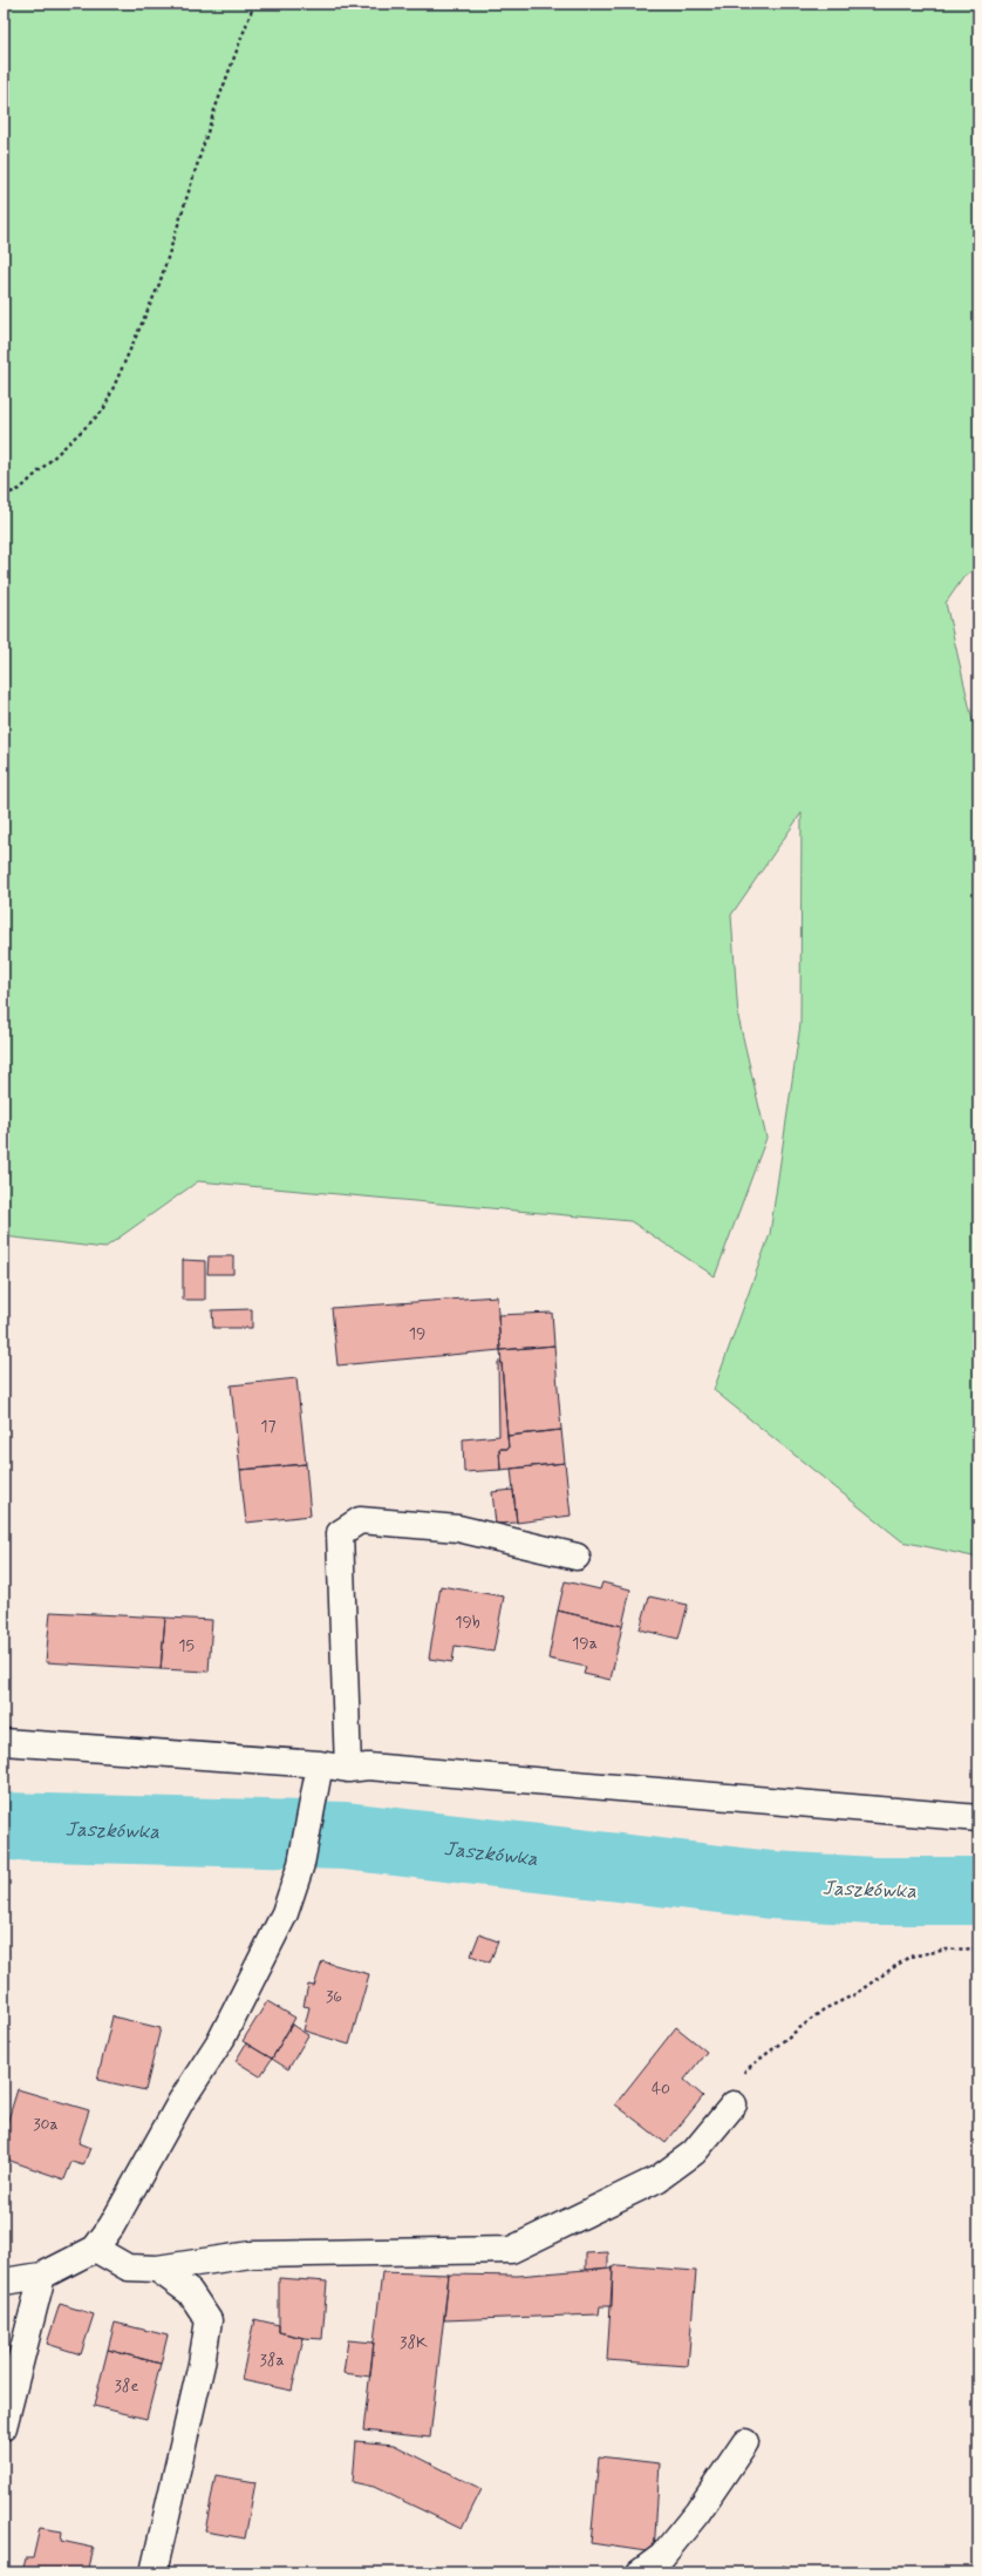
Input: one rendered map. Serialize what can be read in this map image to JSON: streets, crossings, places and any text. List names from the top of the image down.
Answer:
{
  "water": ["Jaszkówka"],
  "house_numbers": [
    "19",
    "17",
    "19b",
    "19a",
    "15",
    "36",
    "40",
    "30a",
    "38K",
    "38a",
    "38e"
  ]
}
